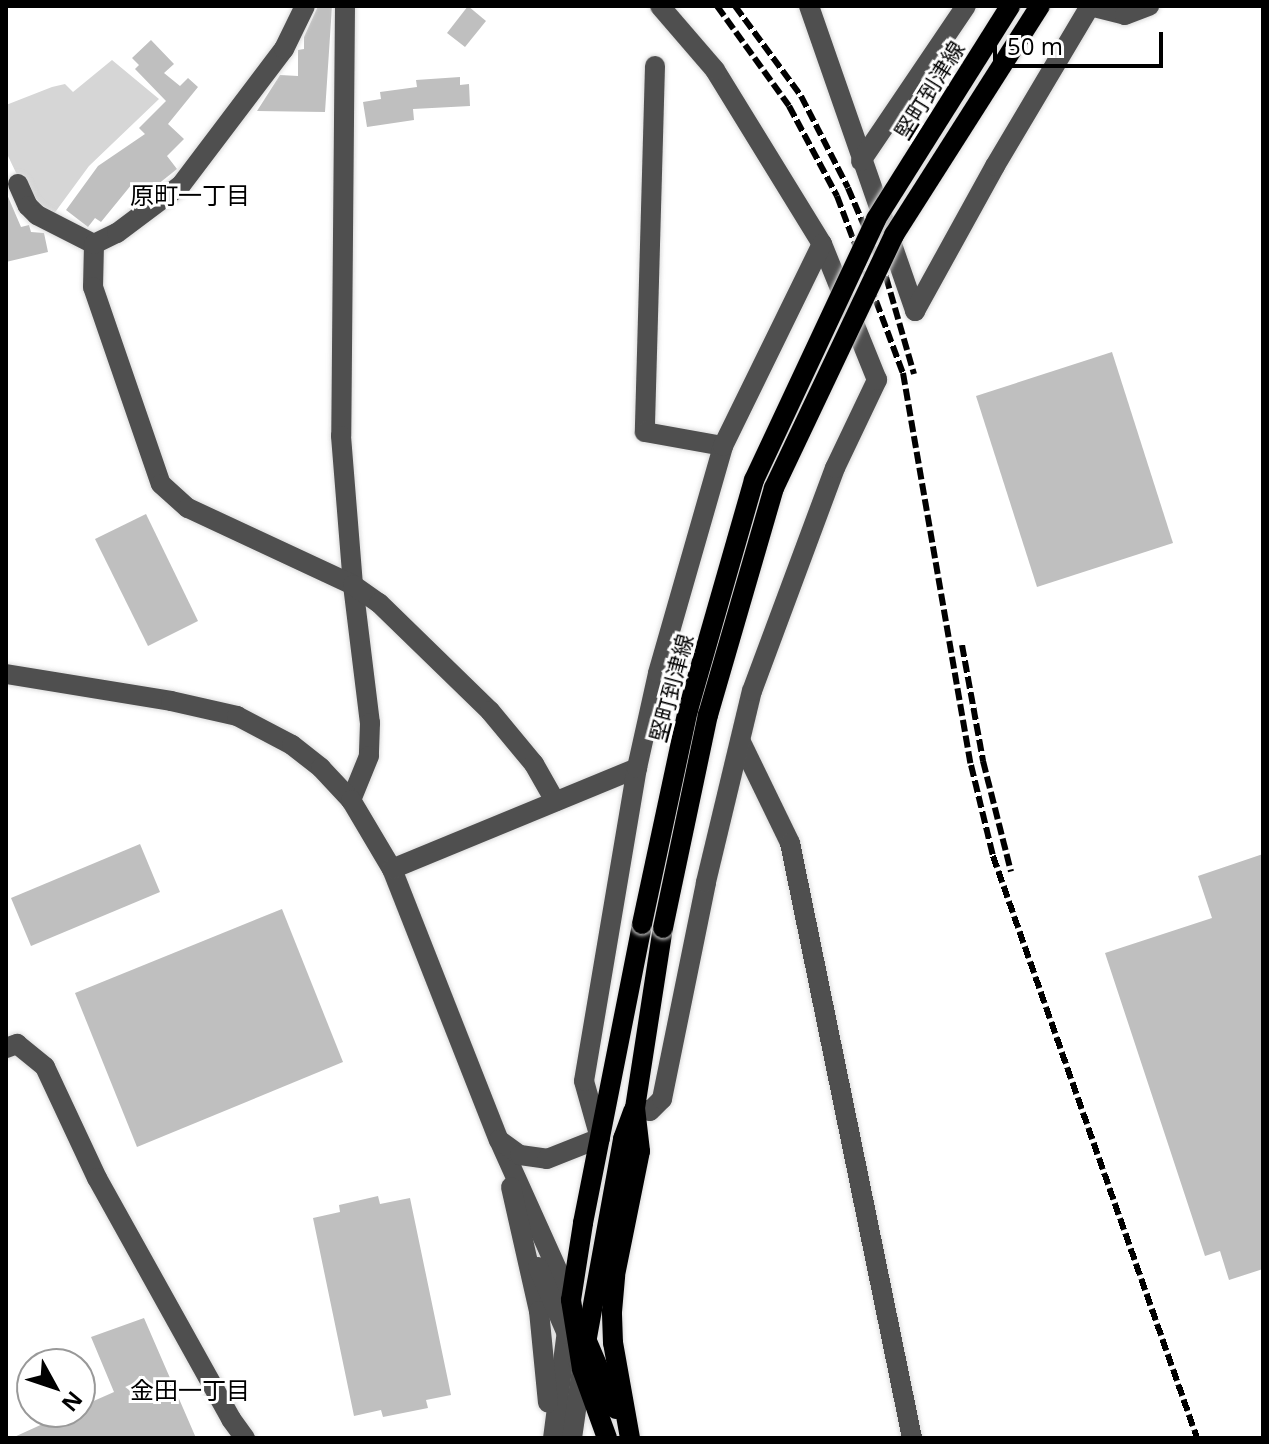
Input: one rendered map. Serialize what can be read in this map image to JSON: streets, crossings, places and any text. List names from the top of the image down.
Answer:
{
  "streets": {
    "main road": ["堅町到津線"]
  },
  "districts": ["原町一丁目", "金田一丁目"],
  "scale_bar": "50 m",
  "north": "bottom right"
}
